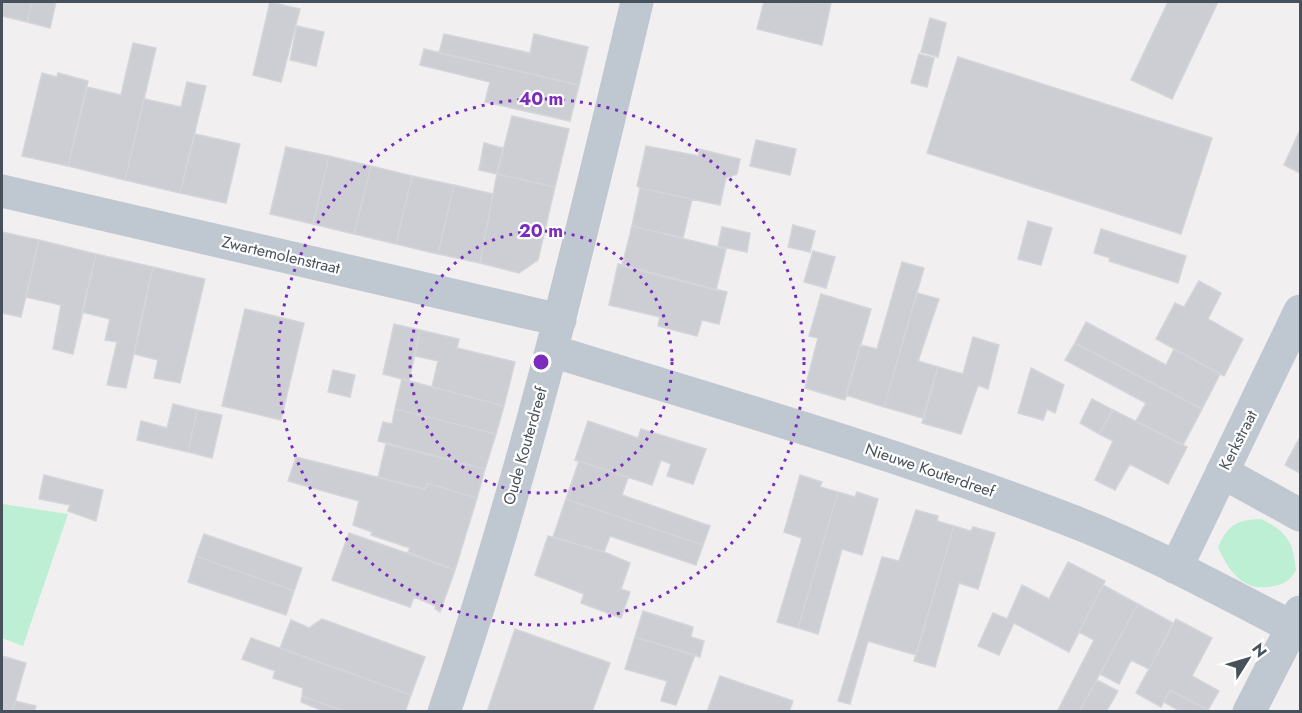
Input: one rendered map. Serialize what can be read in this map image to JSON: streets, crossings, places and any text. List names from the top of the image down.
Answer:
{
  "streets": {
    "street": [
      "Zwartemolenstraat",
      "Kerkstraat",
      "Oude Kouterdreef",
      "Nieuwe Kouterdreef"
    ]
  },
  "crossings": [
    ["Zwartemolenstraat", "Oude Kouterdreef"],
    ["Kerkstraat", "Nieuwe Kouterdreef"],
    ["Oude Kouterdreef", "Nieuwe Kouterdreef"]
  ],
  "north": "top right",
  "rings": ["40 m", "20 m"]
}
